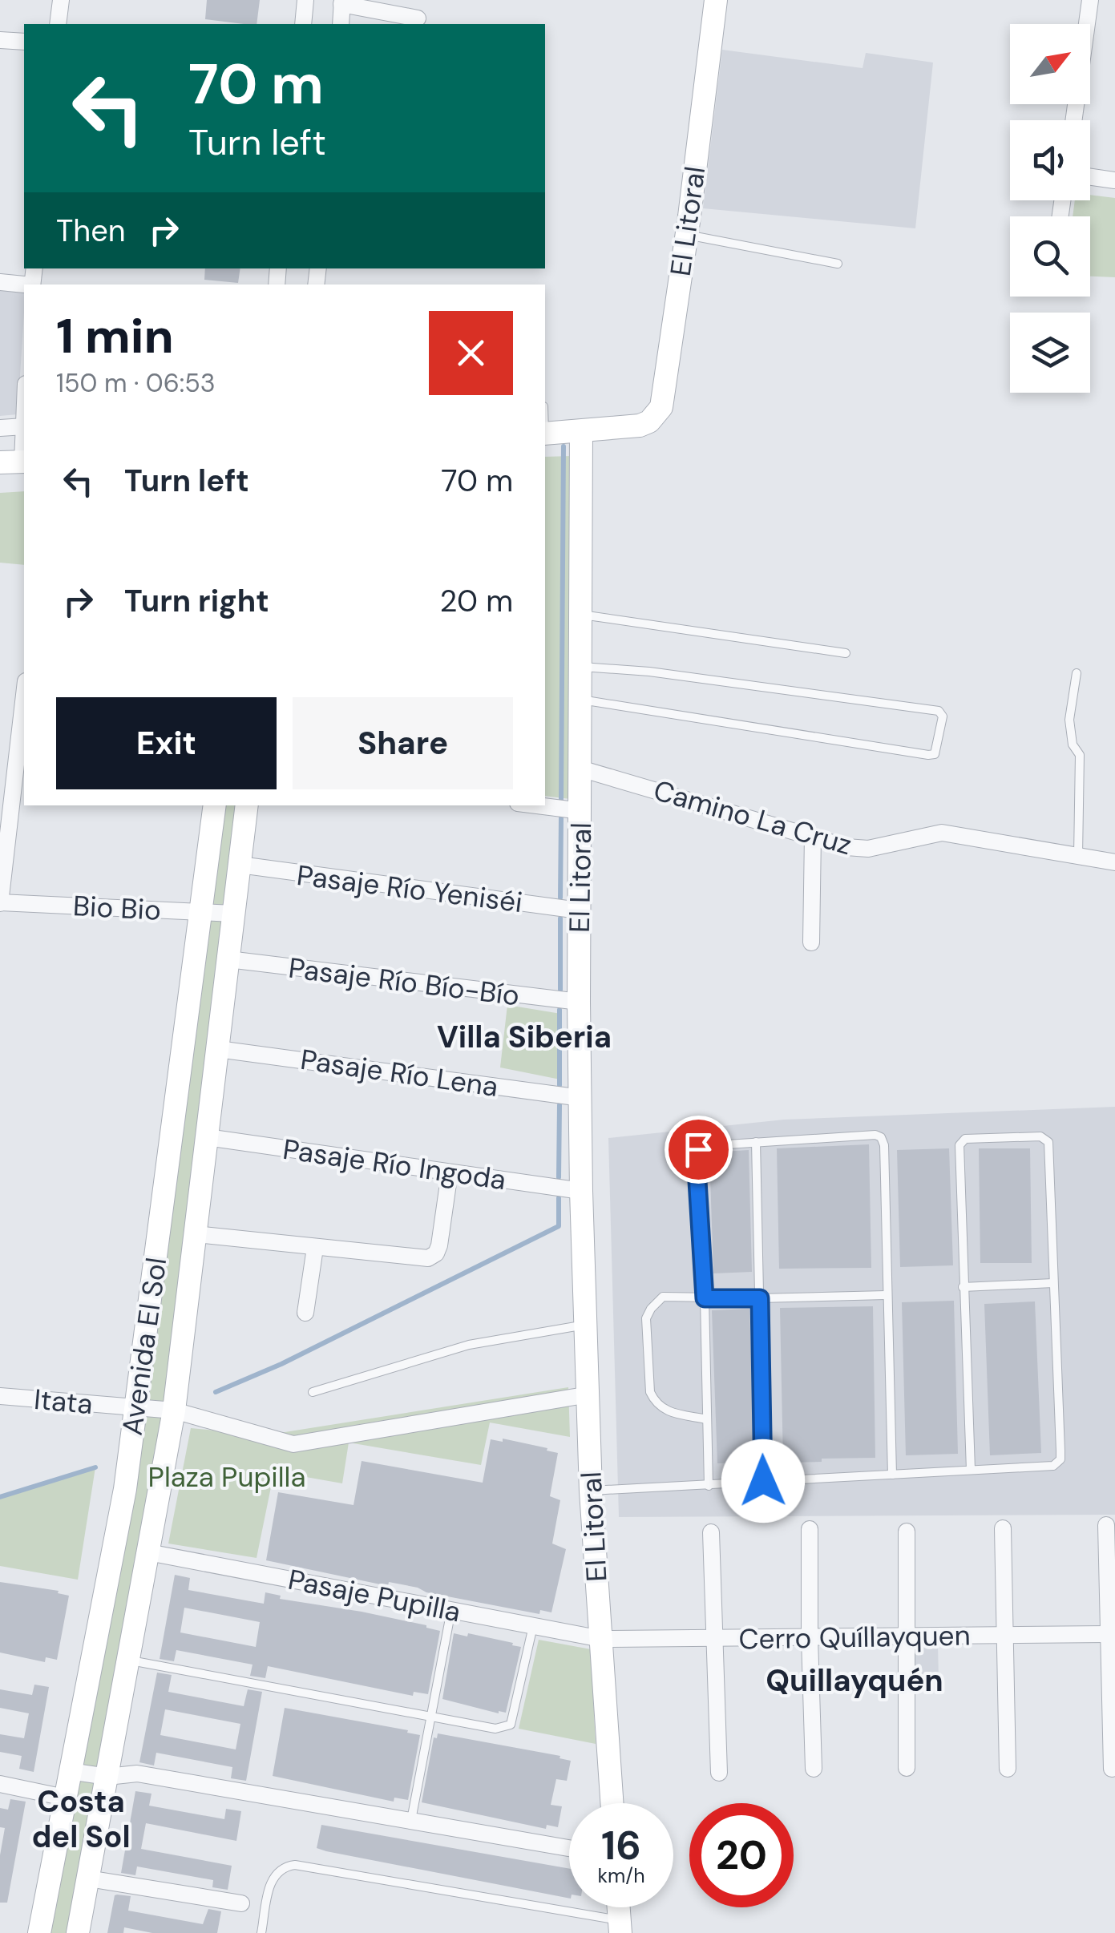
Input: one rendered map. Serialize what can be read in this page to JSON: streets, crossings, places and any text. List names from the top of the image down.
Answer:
{
  "streets": {
    "main road": ["El Litoral", "Avenida El Sol"],
    "street": [
      "Camino La Cruz",
      "Pasaje Río Yeniséi",
      "Bio Bio",
      "Pasaje Río Bío-Bío",
      "Pasaje Río Lena",
      "Pasaje Río Ingoda",
      "Itata",
      "Pasaje Pupilla",
      "Cerro Quíllayquen"
    ]
  },
  "crossings": [
    ["El Litoral", "Camino La Cruz"],
    ["El Litoral", "Pasaje Río Yeniséi"],
    ["El Litoral", "Pasaje Río Bío-Bío"],
    ["El Litoral", "Pasaje Río Lena"],
    ["El Litoral", "Pasaje Río Ingoda"],
    ["El Litoral", "Itata"],
    ["El Litoral", "Pasaje Pupilla"],
    ["El Litoral", "Cerro Quíllayquen"],
    ["Pasaje Río Yeniséi", "Avenida El Sol"],
    ["Bio Bio", "Avenida El Sol"],
    ["Pasaje Río Bío-Bío", "Avenida El Sol"],
    ["Pasaje Río Lena", "Avenida El Sol"],
    ["Pasaje Río Ingoda", "Avenida El Sol"],
    ["Avenida El Sol", "Itata"],
    ["Avenida El Sol", "Pasaje Pupilla"],
    ["Pasaje Pupilla", "Cerro Quíllayquen"]
  ],
  "districts": ["Villa Siberia", "Quillayquén", "Costa del Sol"],
  "parks": ["Plaza Pupilla"],
  "north": "top right",
  "page": {
    "turn": ["70 m", "Turn left"],
    "then": "Then",
    "heading": ["1 min", "150 m · 06:53"],
    "list": [
      {
        "name": "Turn left",
        "value": "70 m"
      },
      {
        "name": "Turn right",
        "value": "20 m"
      }
    ],
    "buttons": ["Exit", "Share"],
    "speed": "16 km/h",
    "limit": "20"
  }
}
